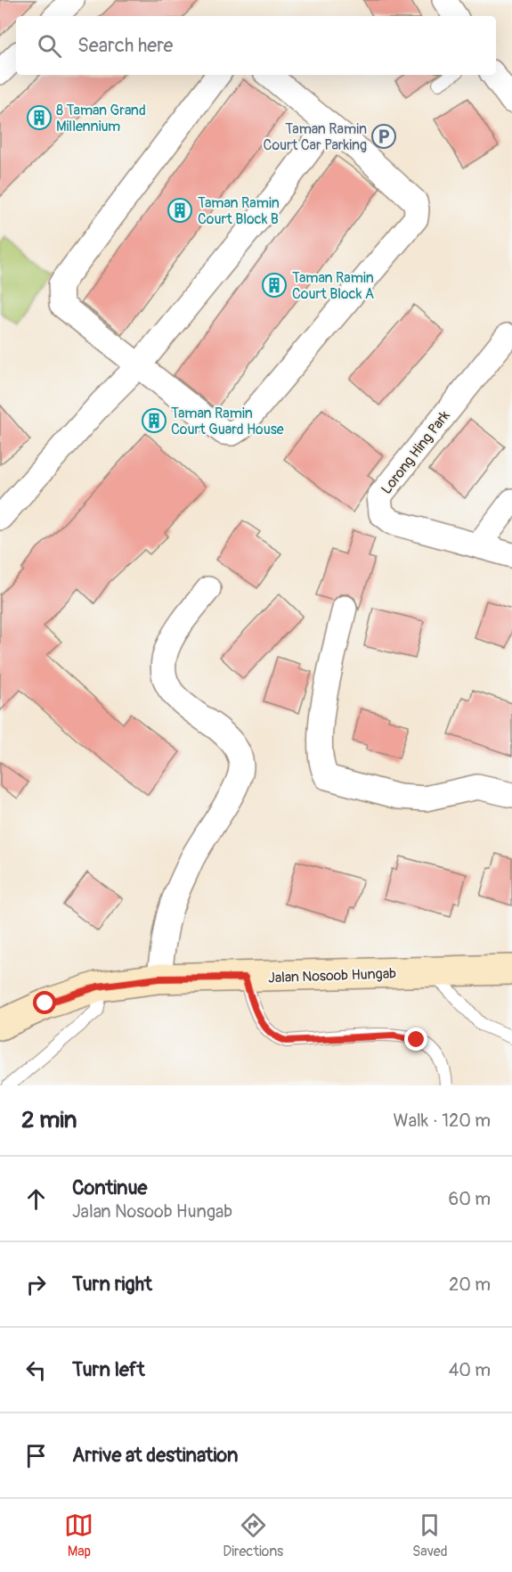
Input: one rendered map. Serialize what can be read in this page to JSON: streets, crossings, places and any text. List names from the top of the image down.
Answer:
{
  "streets": {
    "main road": ["Jalan Nosoob Hungab"],
    "street": ["Lorong Hing Park"]
  },
  "places": {
    "building": [
      "8 Taman Grand Millennium",
      "Taman Ramin Court Block B",
      "Taman Ramin Court Block A",
      "Taman Ramin Court Guard House"
    ],
    "parking": ["Taman Ramin Court Car Parking"]
  },
  "page": {
    "search": "Search here",
    "heading": ["2 min", "Walk · 120 m"],
    "list": [
      ["Continue", "Jalan Nosoob Hungab", "60 m"],
      ["Turn right", "20 m"],
      ["Turn left", "40 m"],
      "Arrive at destination"
    ],
    "nav": ["Map", "Directions", "Saved"]
  }
}
